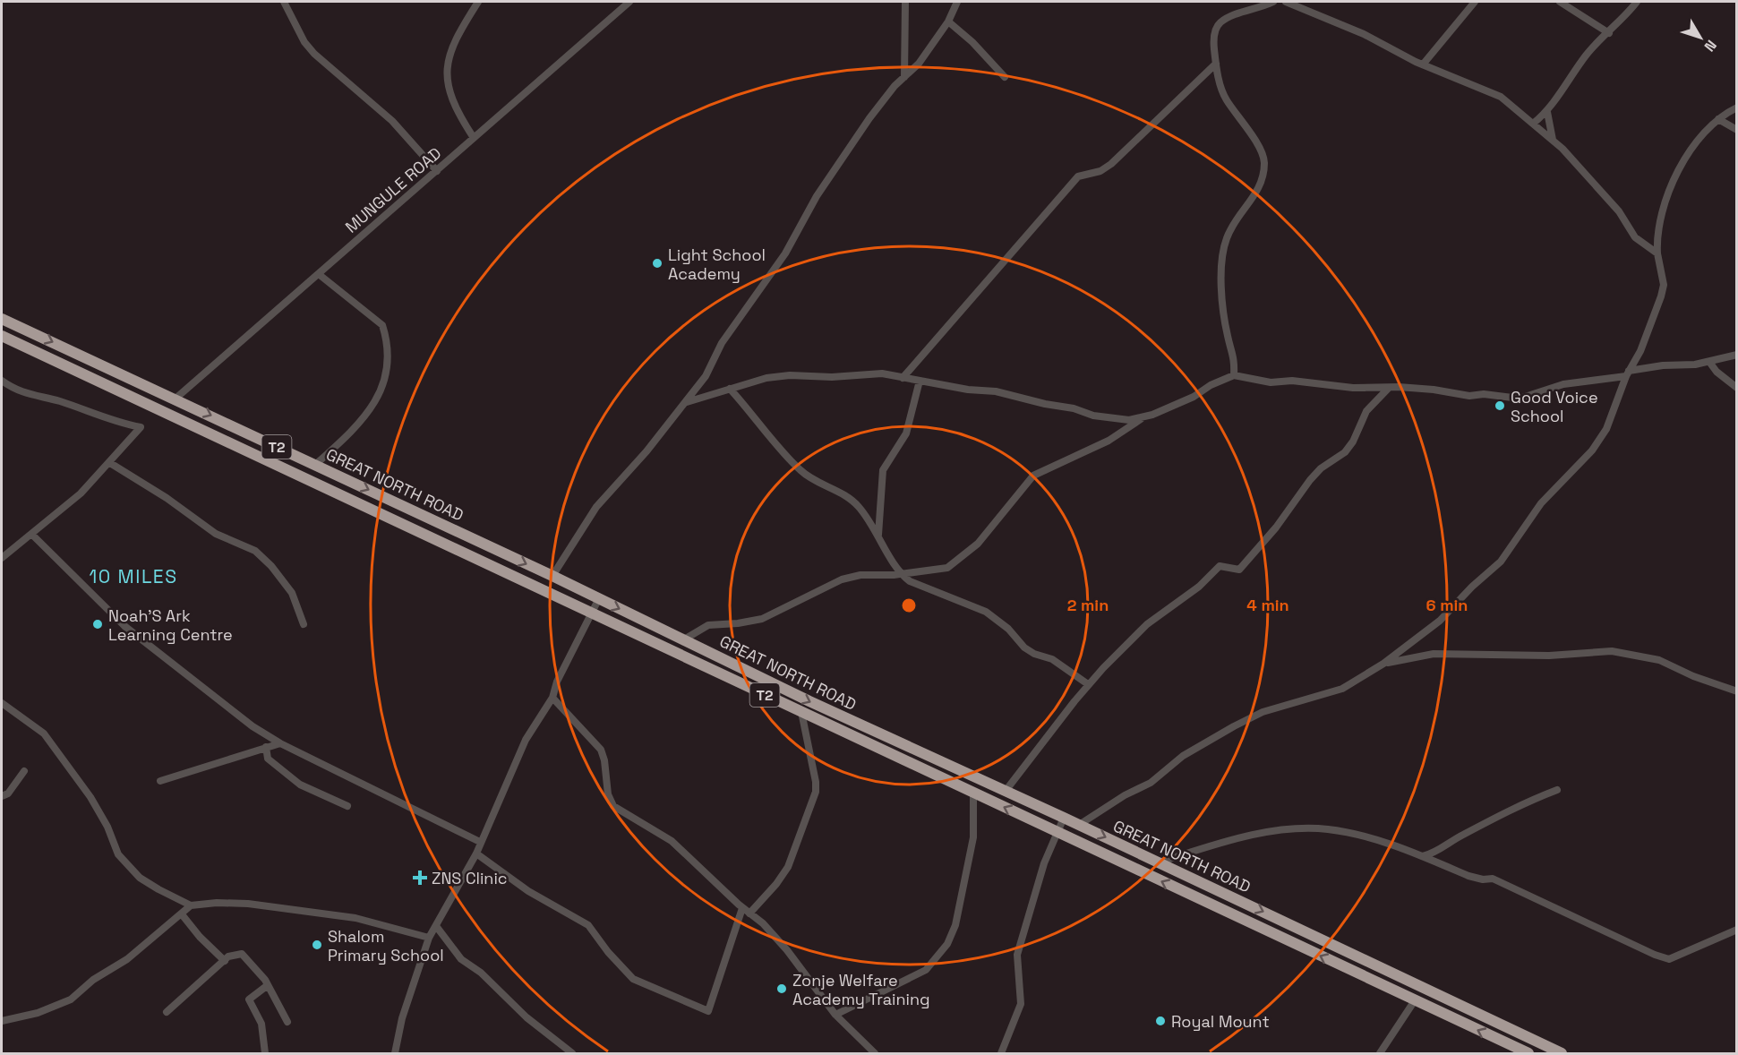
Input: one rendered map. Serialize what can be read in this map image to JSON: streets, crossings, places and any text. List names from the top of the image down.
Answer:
{
  "streets": {
    "highway": ["T2", "GREAT NORTH ROAD"],
    "street": ["MUNGULE ROAD"]
  },
  "crossings": [
    ["MUNGULE ROAD", "GREAT NORTH ROAD"]
  ],
  "districts": ["10 MILES"],
  "places": {
    "other": [
      "Light School Academy",
      "Good Voice School",
      "Noah'S Ark Learning Centre",
      "Shalom Primary School",
      "Zonje Welfare Academy Training",
      "Royal Mount"
    ],
    "health": ["ZNS Clinic"]
  },
  "north": "bottom right",
  "rings": ["2 min", "4 min", "6 min"]
}
